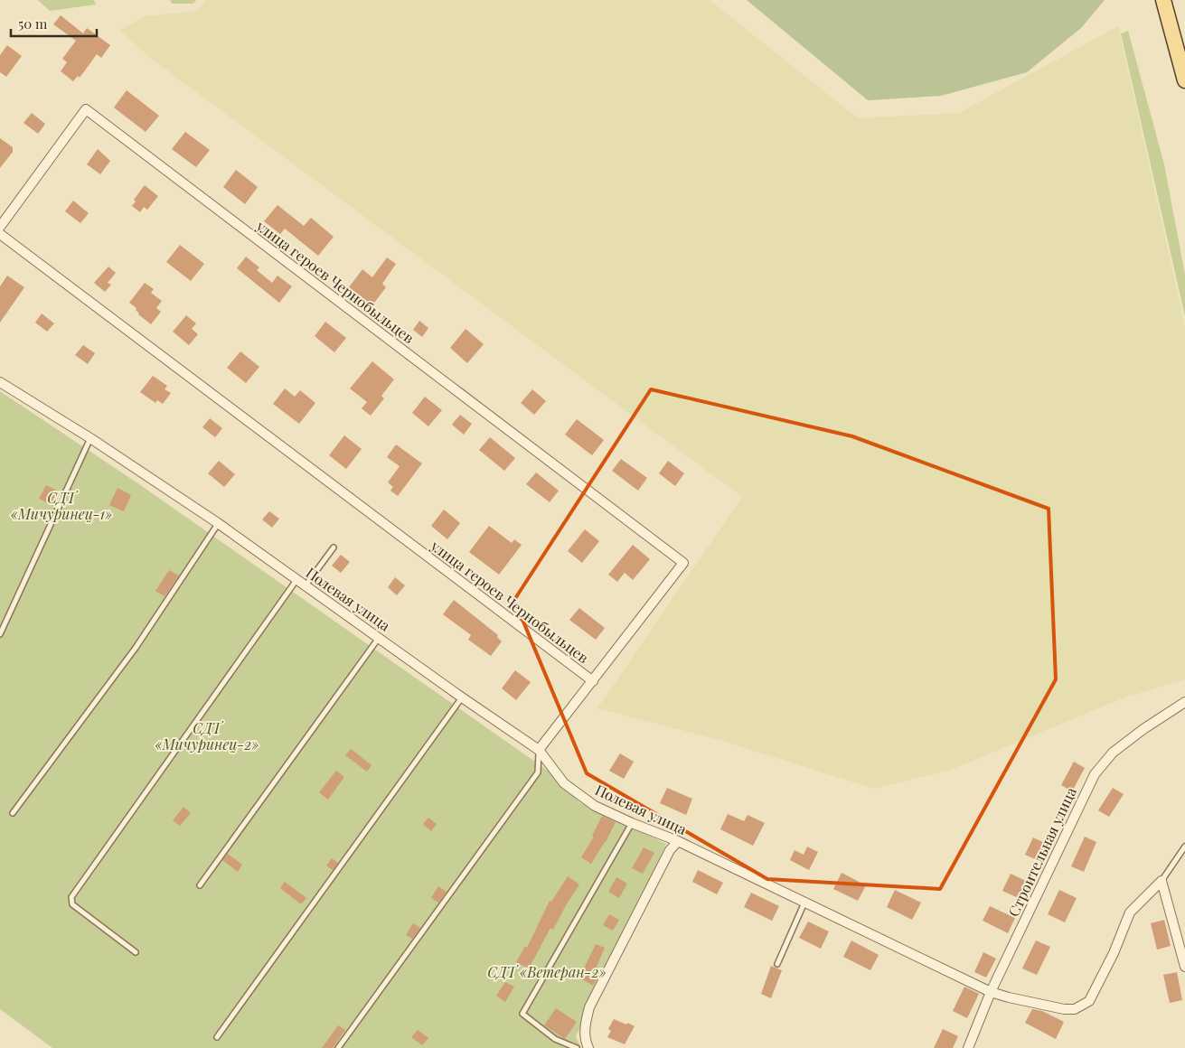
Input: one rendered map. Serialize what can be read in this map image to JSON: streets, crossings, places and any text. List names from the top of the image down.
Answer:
{
  "streets": {
    "street": ["улица героев Чернобыльцев", "Полевая улица", "Строительная улица"]
  },
  "crossings": [
    ["Полевая улица", "Строительная улица"]
  ],
  "parks": ["СДТ «Мичуринец-1»", "СДТ «Мичуринец-2»", "СДТ «Ветеран-2»"],
  "scale_bar": "50 m"
}
